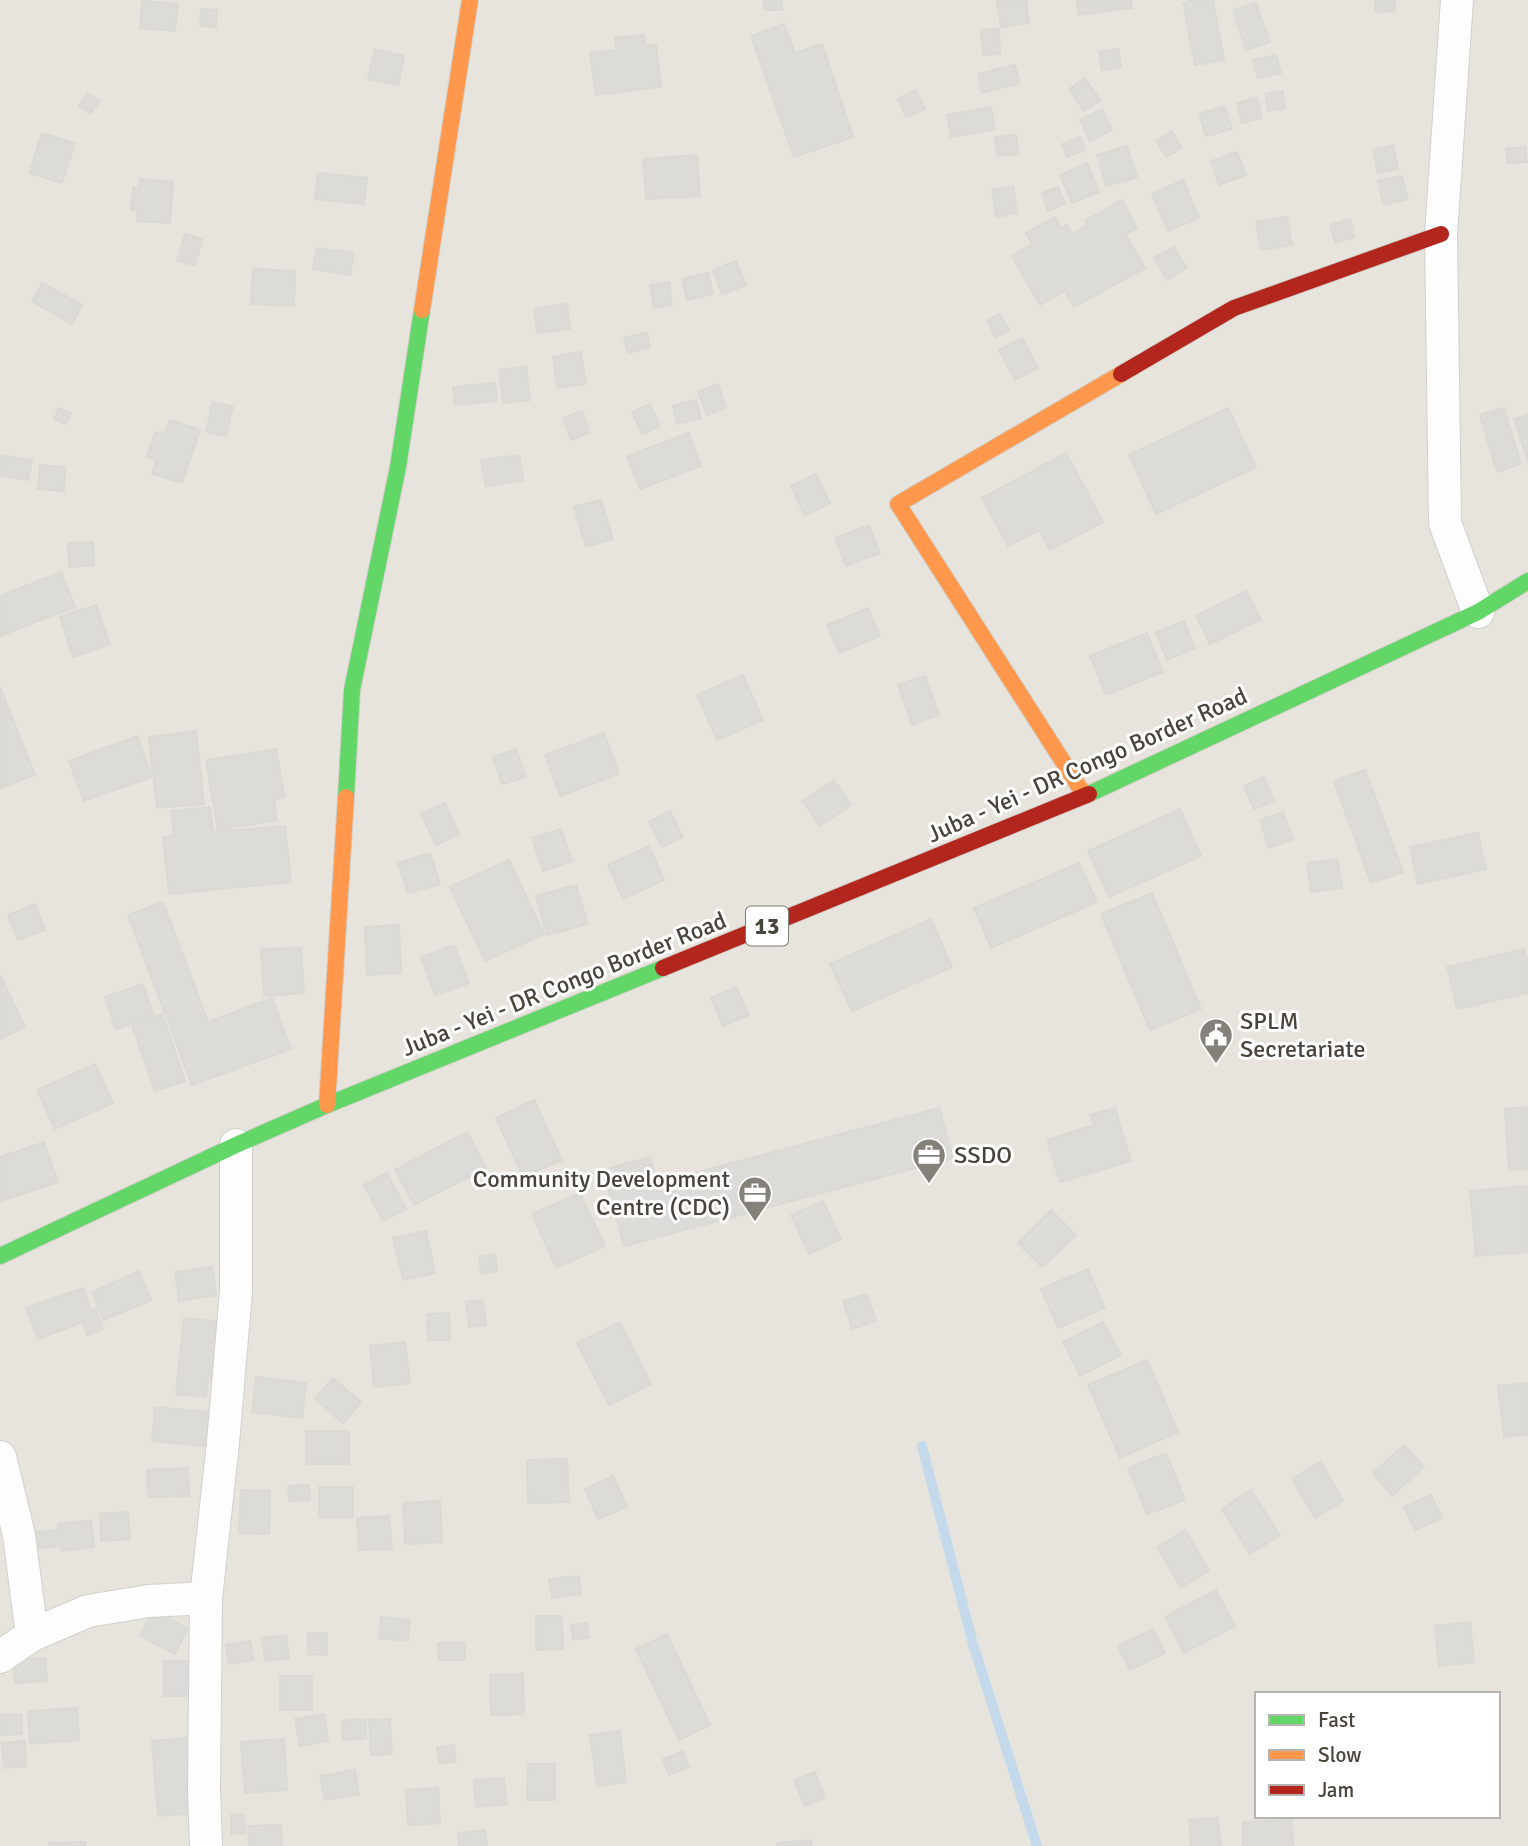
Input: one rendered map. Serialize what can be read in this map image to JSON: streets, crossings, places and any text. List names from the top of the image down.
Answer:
{
  "streets": {
    "street": ["Juba - Yei - DR Congo Border Road", "13"]
  },
  "places": {
    "public building": ["SPLM Secretariate"],
    "office": ["SSDO", "Community Development Centre (CDC)"]
  },
  "legend": ["Fast", "Slow", "Jam"]
}
